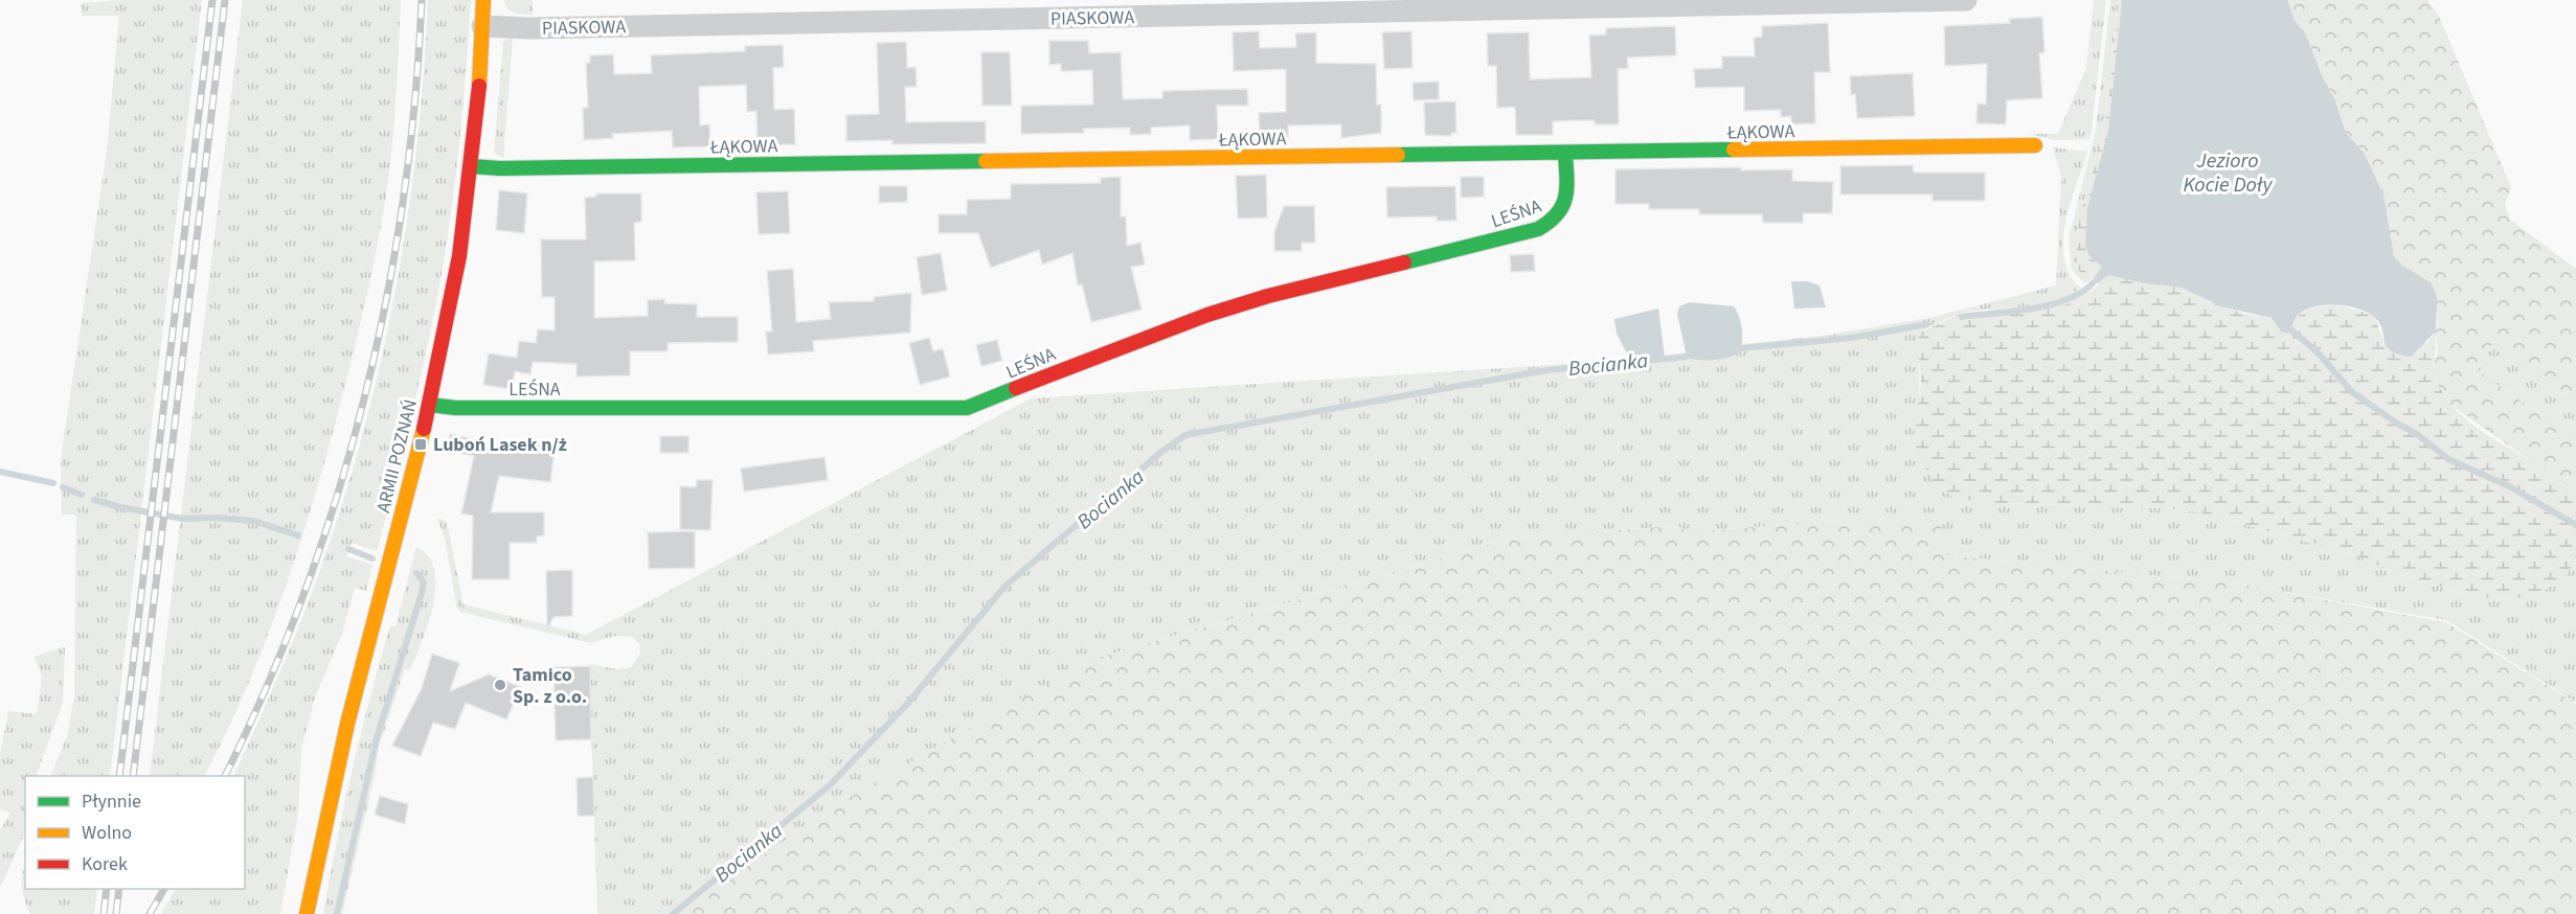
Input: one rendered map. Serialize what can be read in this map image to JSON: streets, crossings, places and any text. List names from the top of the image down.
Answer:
{
  "streets": {
    "street": [
      "PIASKOWA",
      "ŁĄKOWA",
      "LEŚNA",
      "ARMII POZNAŃ"
    ]
  },
  "crossings": [
    ["PIASKOWA", "ARMII POZNAŃ"],
    ["ŁĄKOWA", "LEŚNA"],
    ["ŁĄKOWA", "ARMII POZNAŃ"],
    ["LEŚNA", "ARMII POZNAŃ"]
  ],
  "water": ["Jezioro Kocie Doły", "Bocianka"],
  "places": {
    "transit": ["Luboń Lasek n/ż"],
    "other": ["Tamico Sp. z o.o."]
  },
  "legend": ["Płynnie", "Wolno", "Korek"]
}
